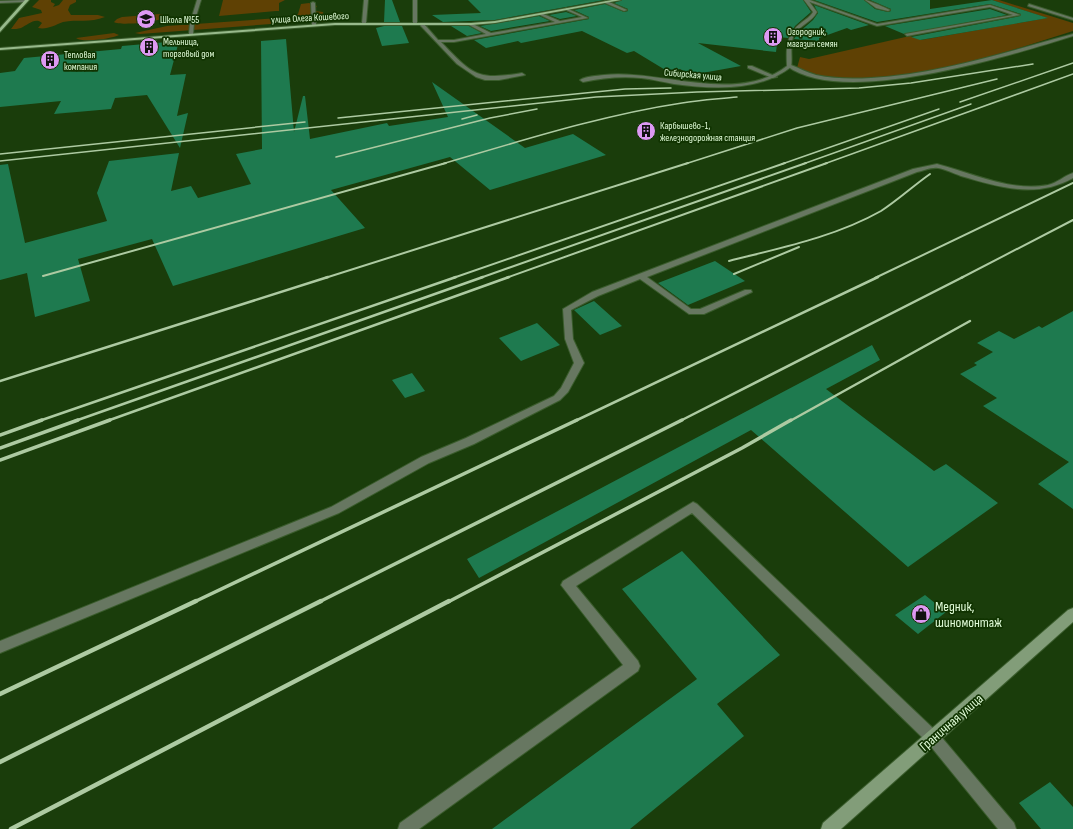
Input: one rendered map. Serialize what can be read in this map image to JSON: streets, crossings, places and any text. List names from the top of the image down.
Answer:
{
  "streets": {
    "main road": ["улица Олега Кошевого", "Граничная улица"],
    "street": ["Сибирская улица"]
  },
  "places": {
    "school or university": ["Школа №55"],
    "building": [
      "Огородник, магазин семян",
      "Мельница, торговый дом",
      "Тепловая компания",
      "Карбышево-1, железнодорожная станция"
    ],
    "shop": ["Медник, шиномонтаж"]
  }
}
